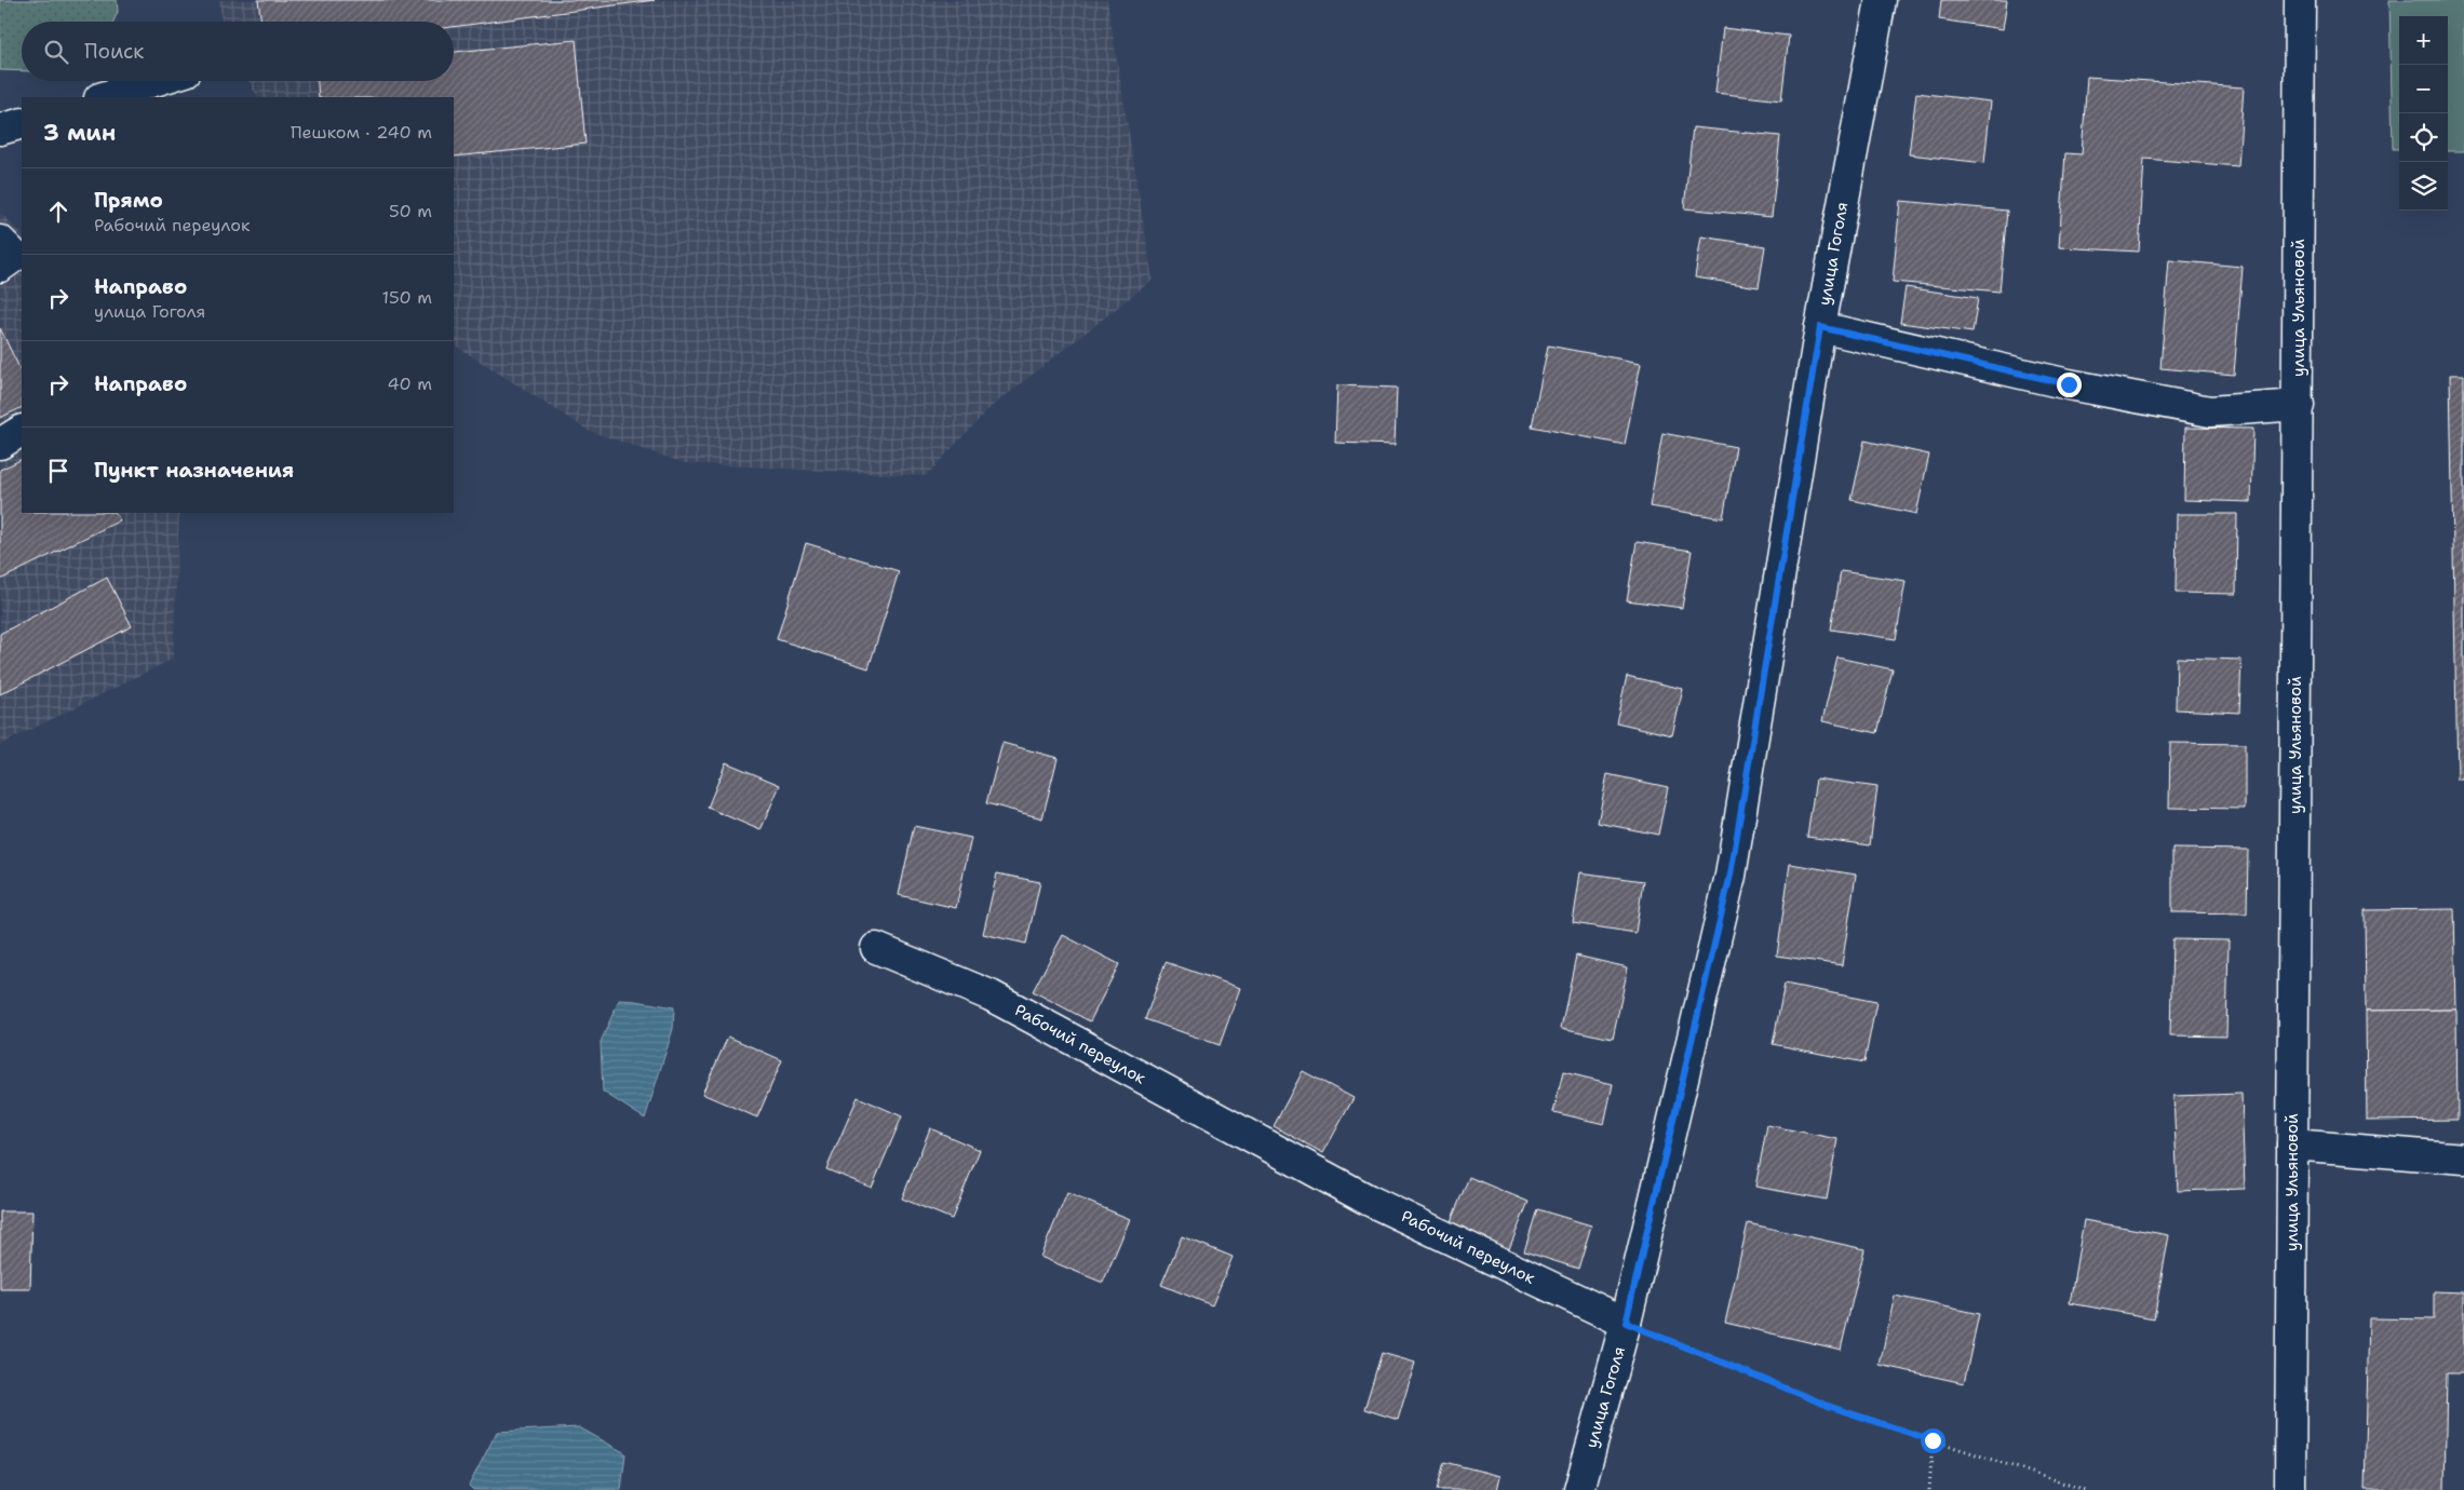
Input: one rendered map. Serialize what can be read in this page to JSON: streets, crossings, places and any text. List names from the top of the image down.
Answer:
{
  "streets": {
    "street": ["улица Гоголя", "улица Ульяновой", "Рабочий переулок"]
  },
  "crossings": [
    ["улица Гоголя", "Рабочий переулок"]
  ],
  "page": {
    "map_buttons": ["+", "−"],
    "search": "Поиск",
    "heading": ["3 мин", "Пешком · 240 m"],
    "list": [
      ["Прямо", "Рабочий переулок", "50 m"],
      ["Направо", "улица Гоголя", "150 m"],
      ["Направо", "40 m"],
      "Пункт назначения"
    ]
  }
}
